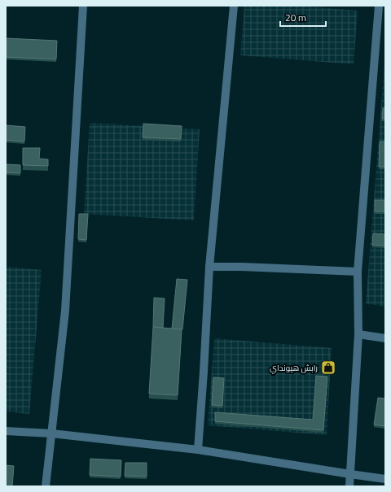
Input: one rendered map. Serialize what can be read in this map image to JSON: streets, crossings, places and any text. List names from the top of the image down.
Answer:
{
  "places": {
    "shop": ["رابش هيونداي"]
  },
  "scale_bar": "20 m"
}
